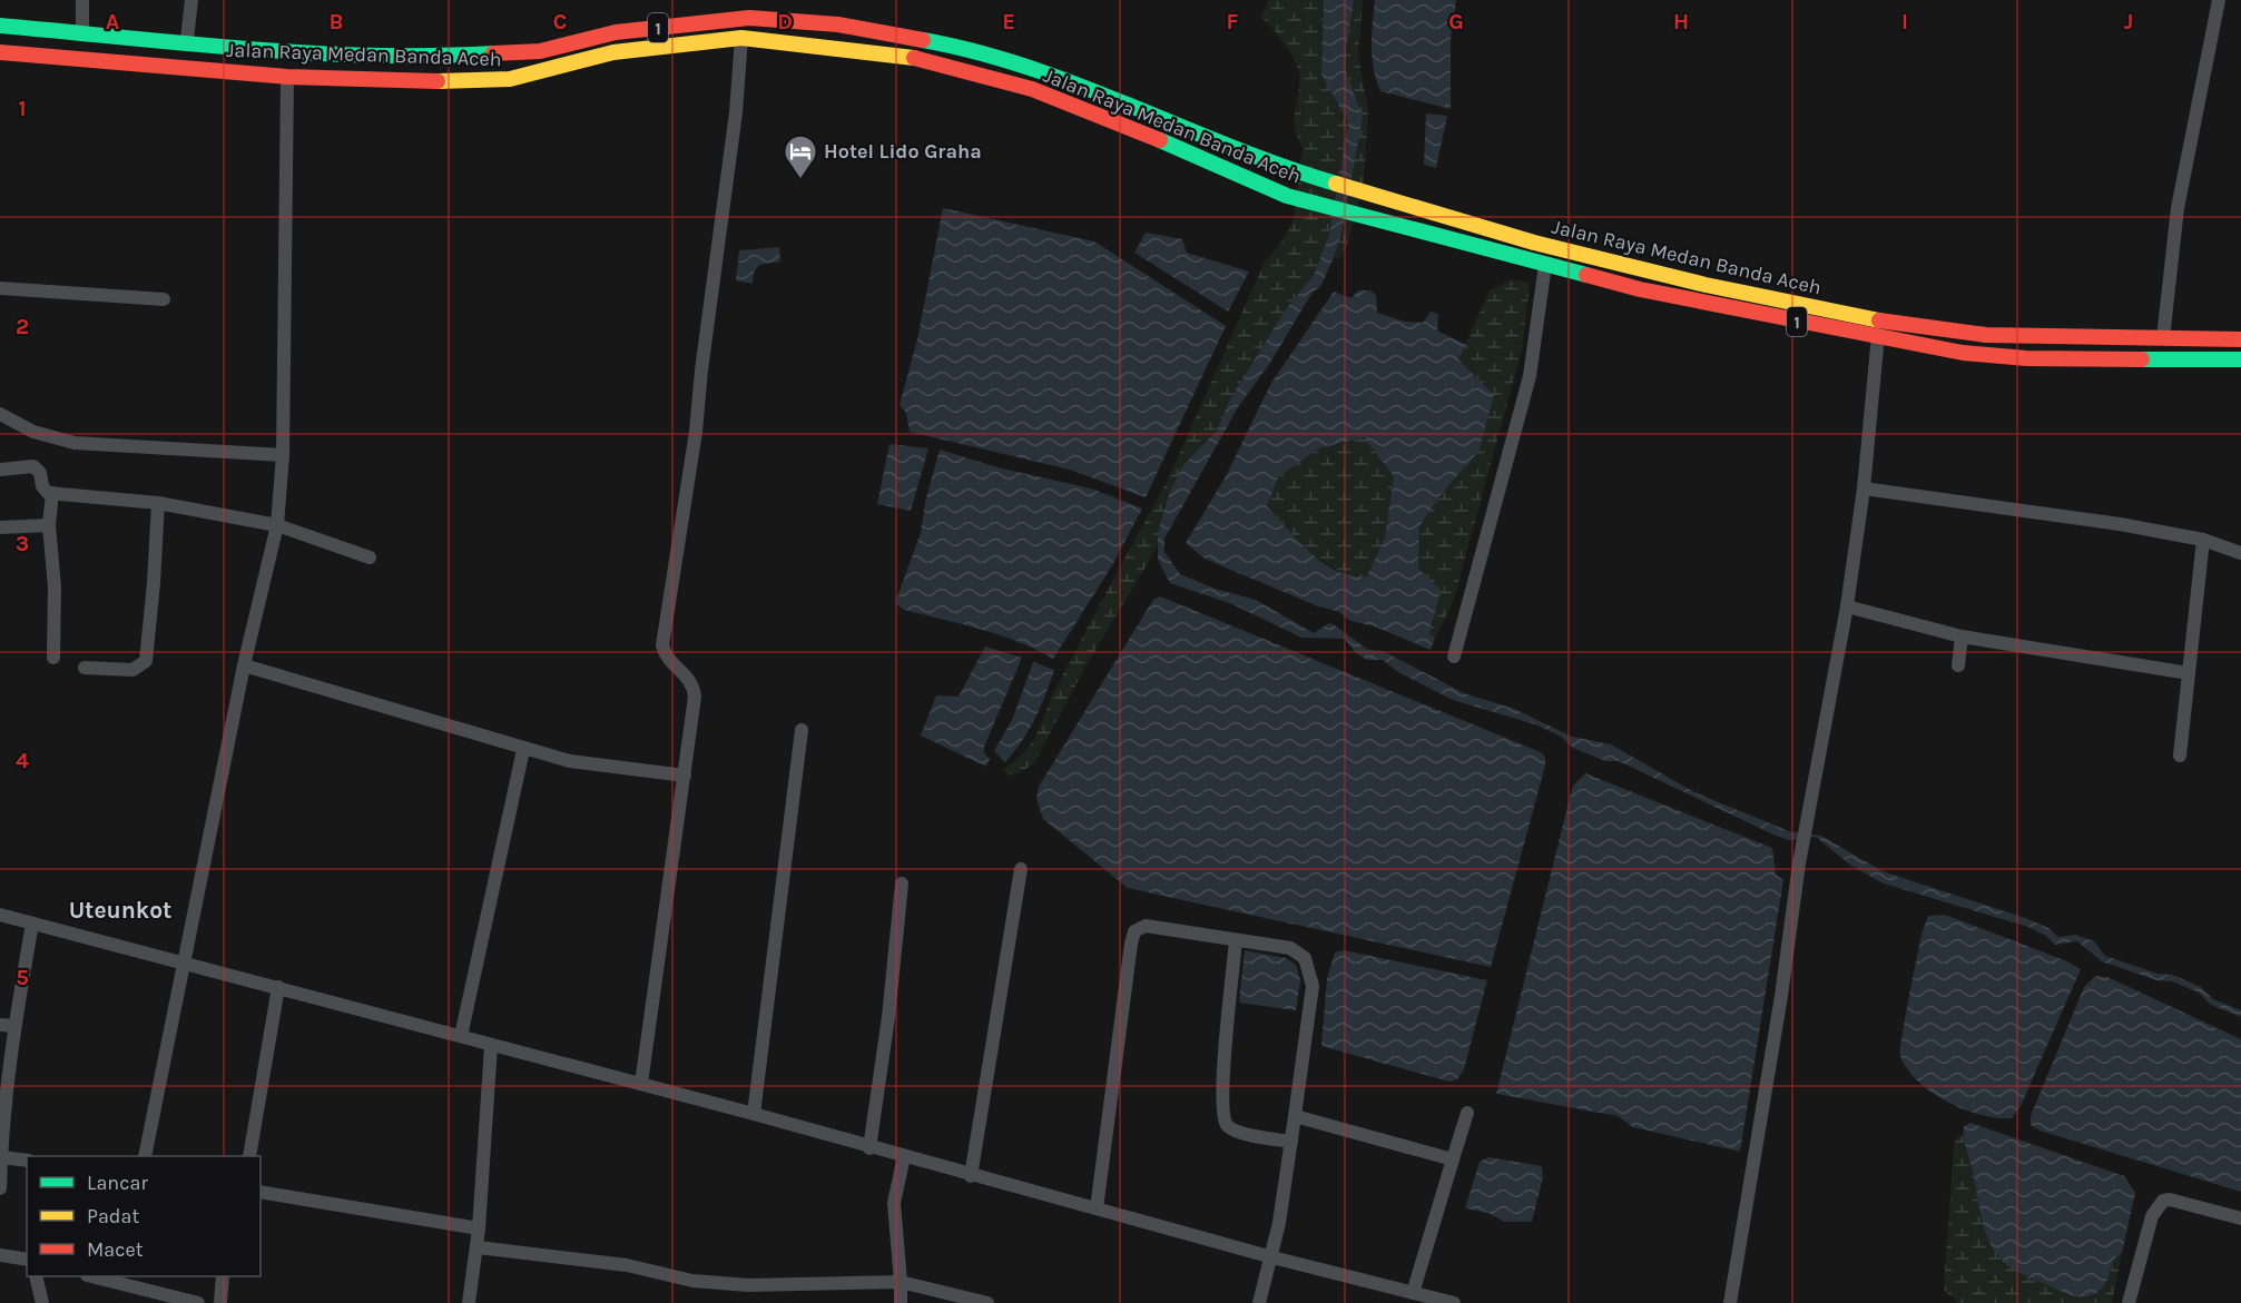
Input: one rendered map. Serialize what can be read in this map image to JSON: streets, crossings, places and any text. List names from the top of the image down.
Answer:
{
  "streets": {
    "highway": ["1", "Jalan Raya Medan Banda Aceh"]
  },
  "districts": ["Uteunkot"],
  "places": {
    "hotel": ["Hotel Lido Graha"]
  },
  "legend": ["Lancar", "Padat", "Macet"],
  "grid": {
    "columns": [
      "A",
      "B",
      "C",
      "D",
      "E",
      "F",
      "G",
      "H",
      "I",
      "J"
    ],
    "rows": [
      "1",
      "2",
      "3",
      "4",
      "5"
    ]
  }
}
